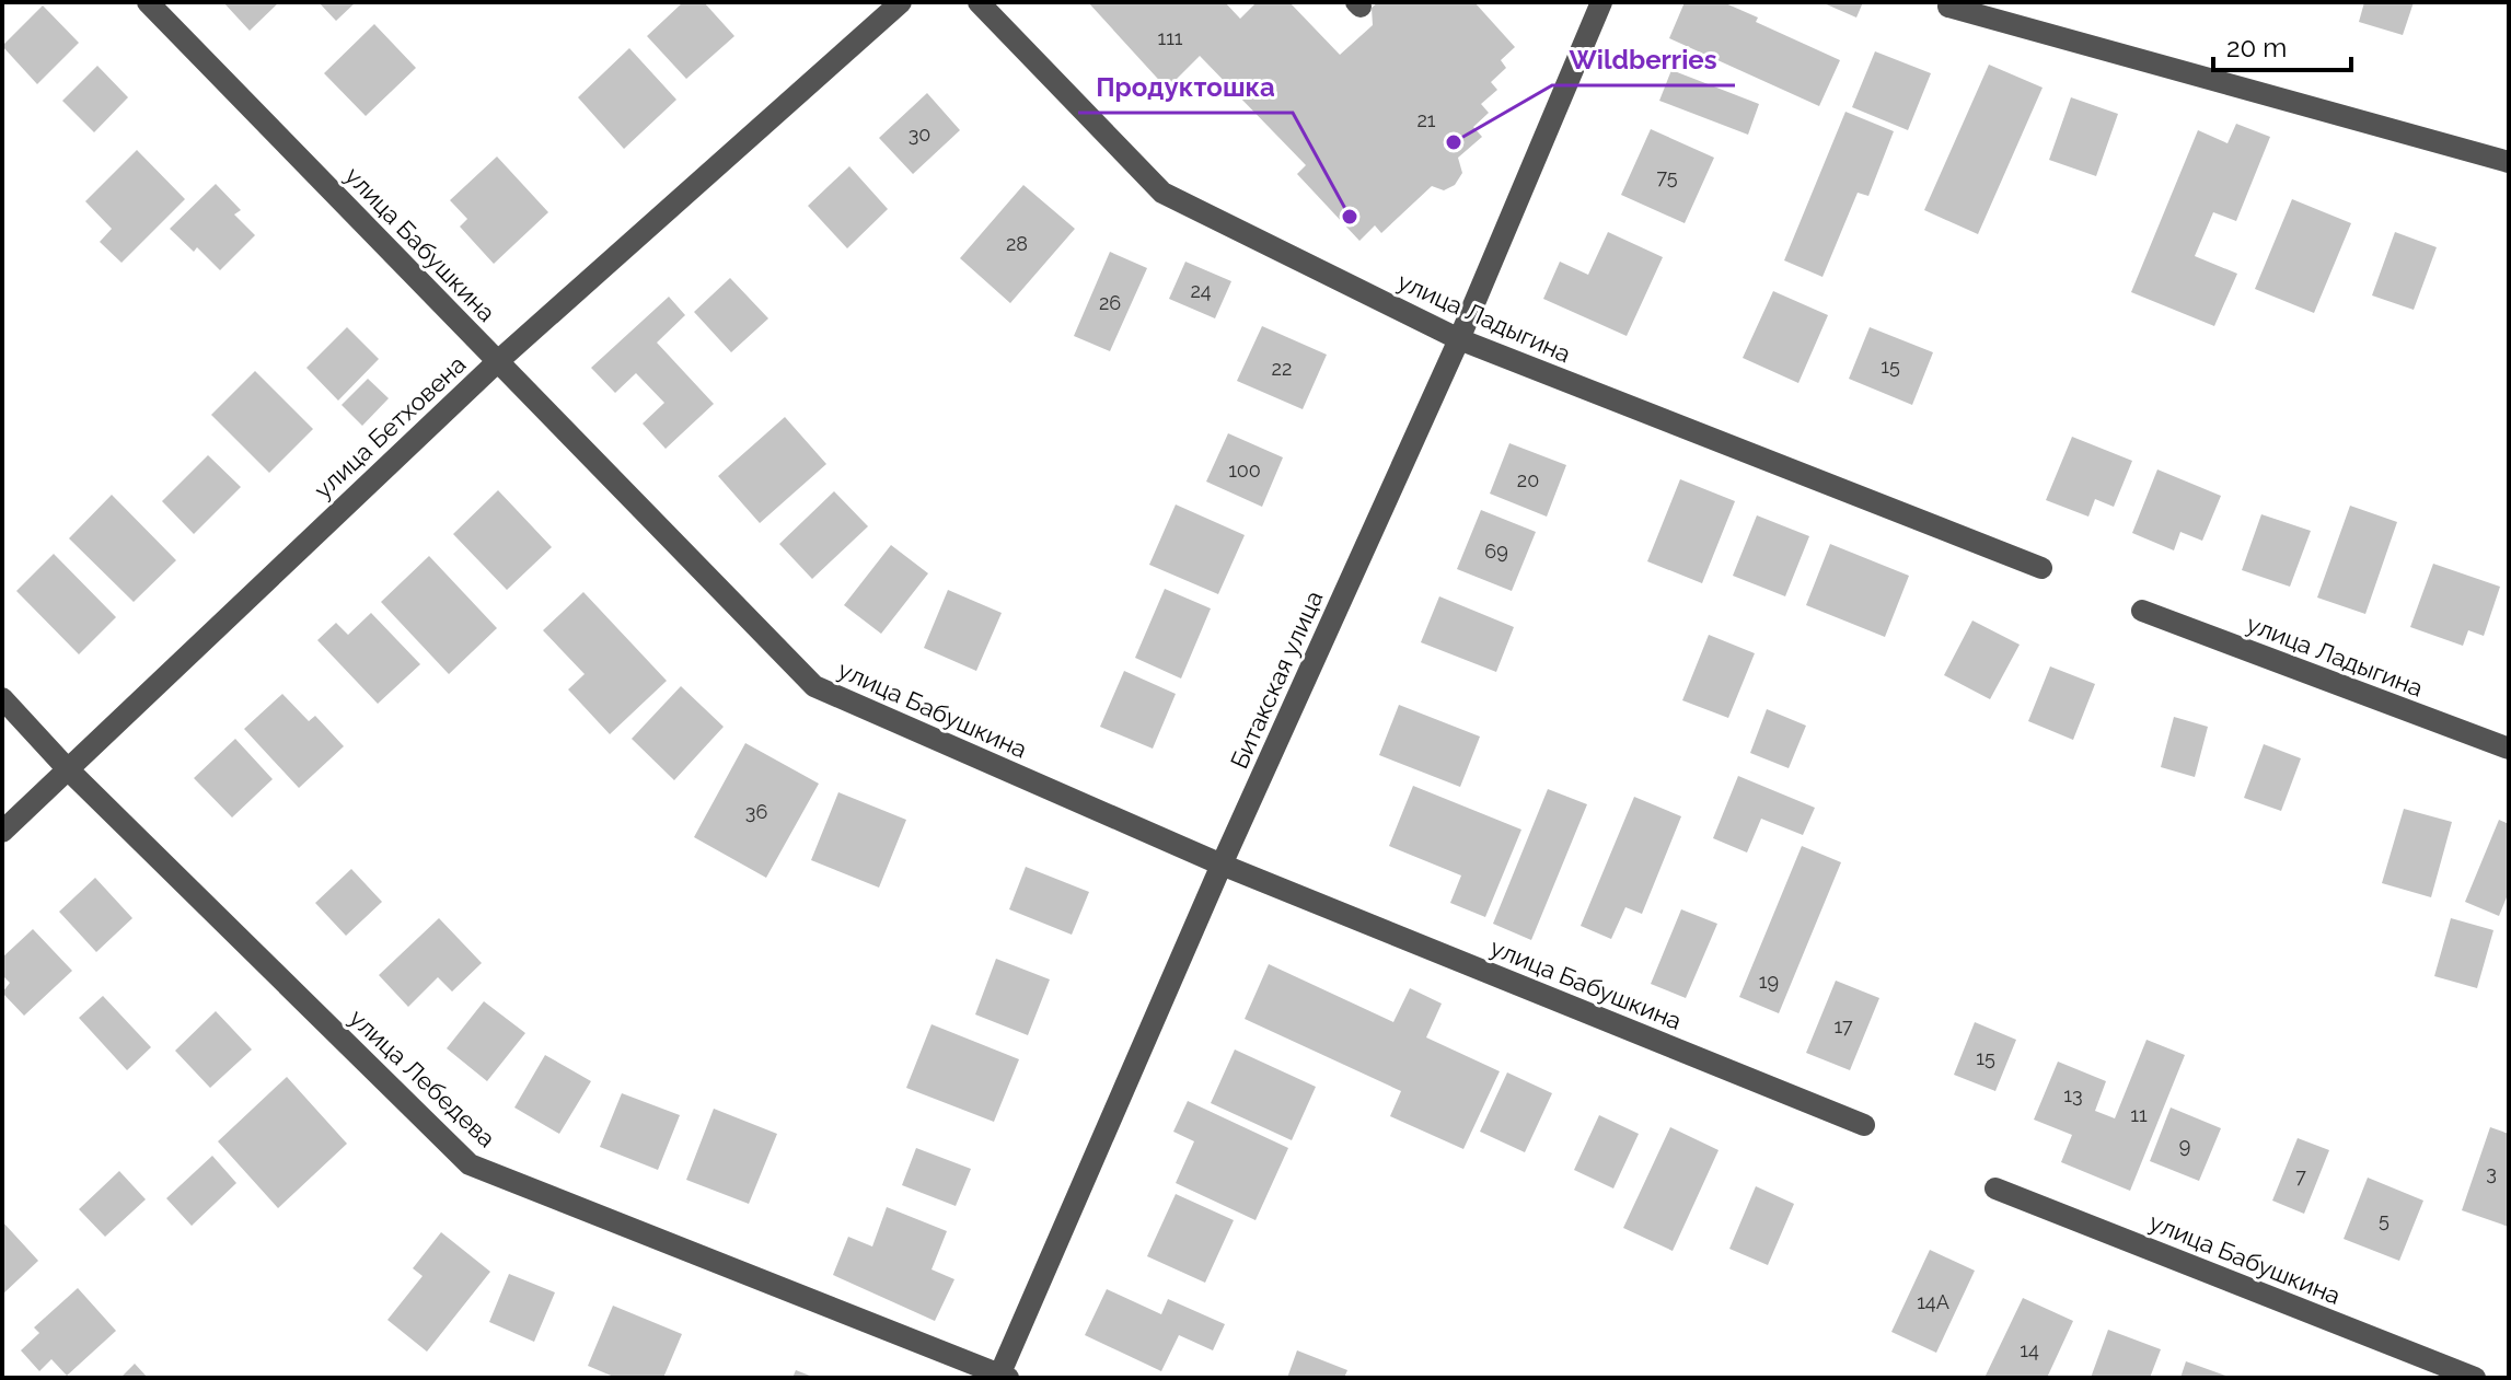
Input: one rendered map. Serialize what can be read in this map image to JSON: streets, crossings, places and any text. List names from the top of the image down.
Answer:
{
  "streets": {
    "street": [
      "улица Бабушкина",
      "улица Ладыгина",
      "улица Бетховена",
      "Битакская улица",
      "улица Лебедева"
    ]
  },
  "crossings": [
    ["улица Бабушкина", "улица Бетховена"],
    ["улица Бабушкина", "Битакская улица"],
    ["улица Ладыгина", "Битакская улица"],
    ["улица Бетховена", "улица Лебедева"],
    ["Битакская улица", "улица Лебедева"]
  ],
  "places": ["Wildberries", "Продуктошка"],
  "house_numbers": [
    "111",
    "21",
    "30",
    "75",
    "28",
    "24",
    "26",
    "15",
    "22",
    "100",
    "20",
    "69",
    "36",
    "19",
    "17",
    "15",
    "13",
    "11",
    "9",
    "3",
    "7",
    "5",
    "14А",
    "14"
  ],
  "scale_bar": "20 m"
}
